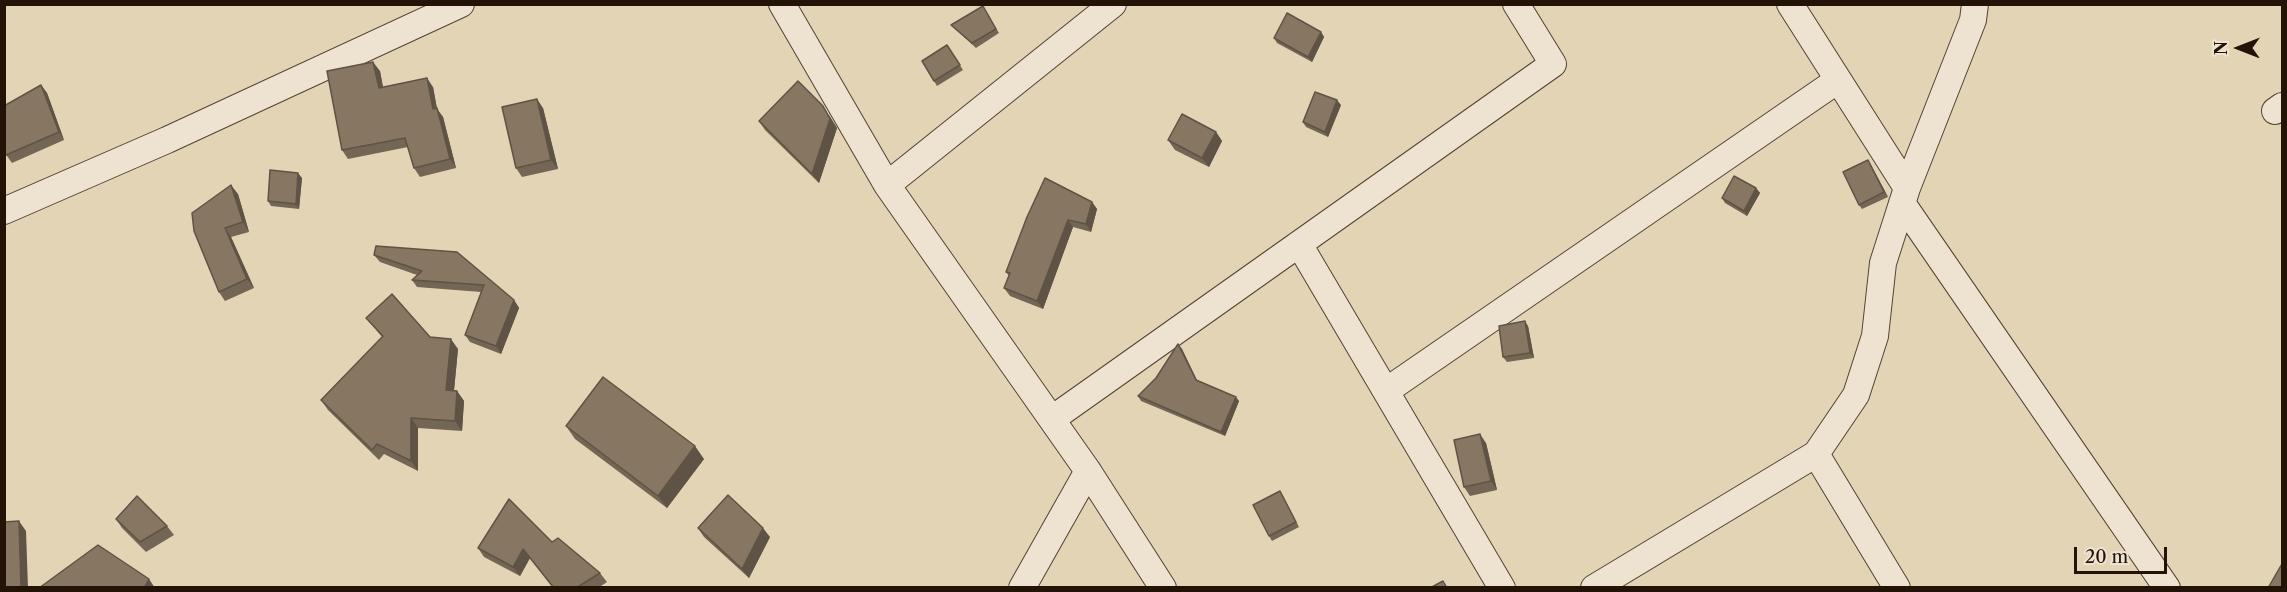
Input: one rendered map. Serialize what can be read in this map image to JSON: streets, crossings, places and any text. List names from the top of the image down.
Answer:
{
  "scale_bar": "20 m",
  "north": "left"
}
